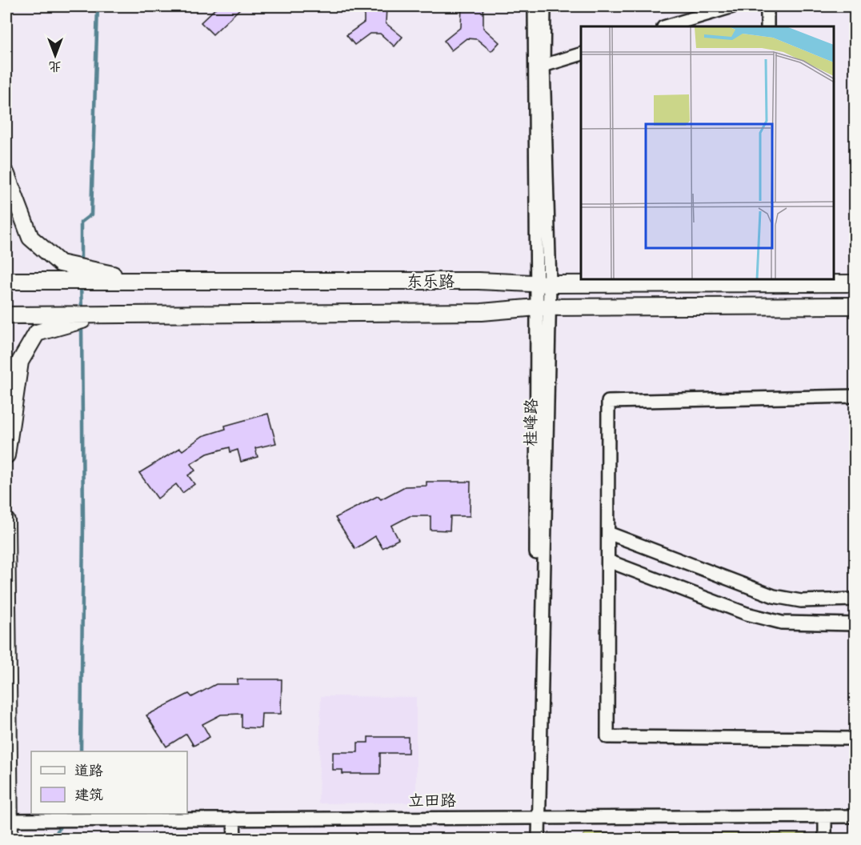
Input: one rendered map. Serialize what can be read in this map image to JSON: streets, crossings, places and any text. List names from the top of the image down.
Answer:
{
  "streets": {
    "main road": ["东乐路"],
    "street": ["桂峰路", "立田路"]
  },
  "crossings": [
    ["东乐路", "桂峰路"],
    ["桂峰路", "立田路"]
  ],
  "legend": ["道路", "建筑"],
  "north": "bottom"
}
